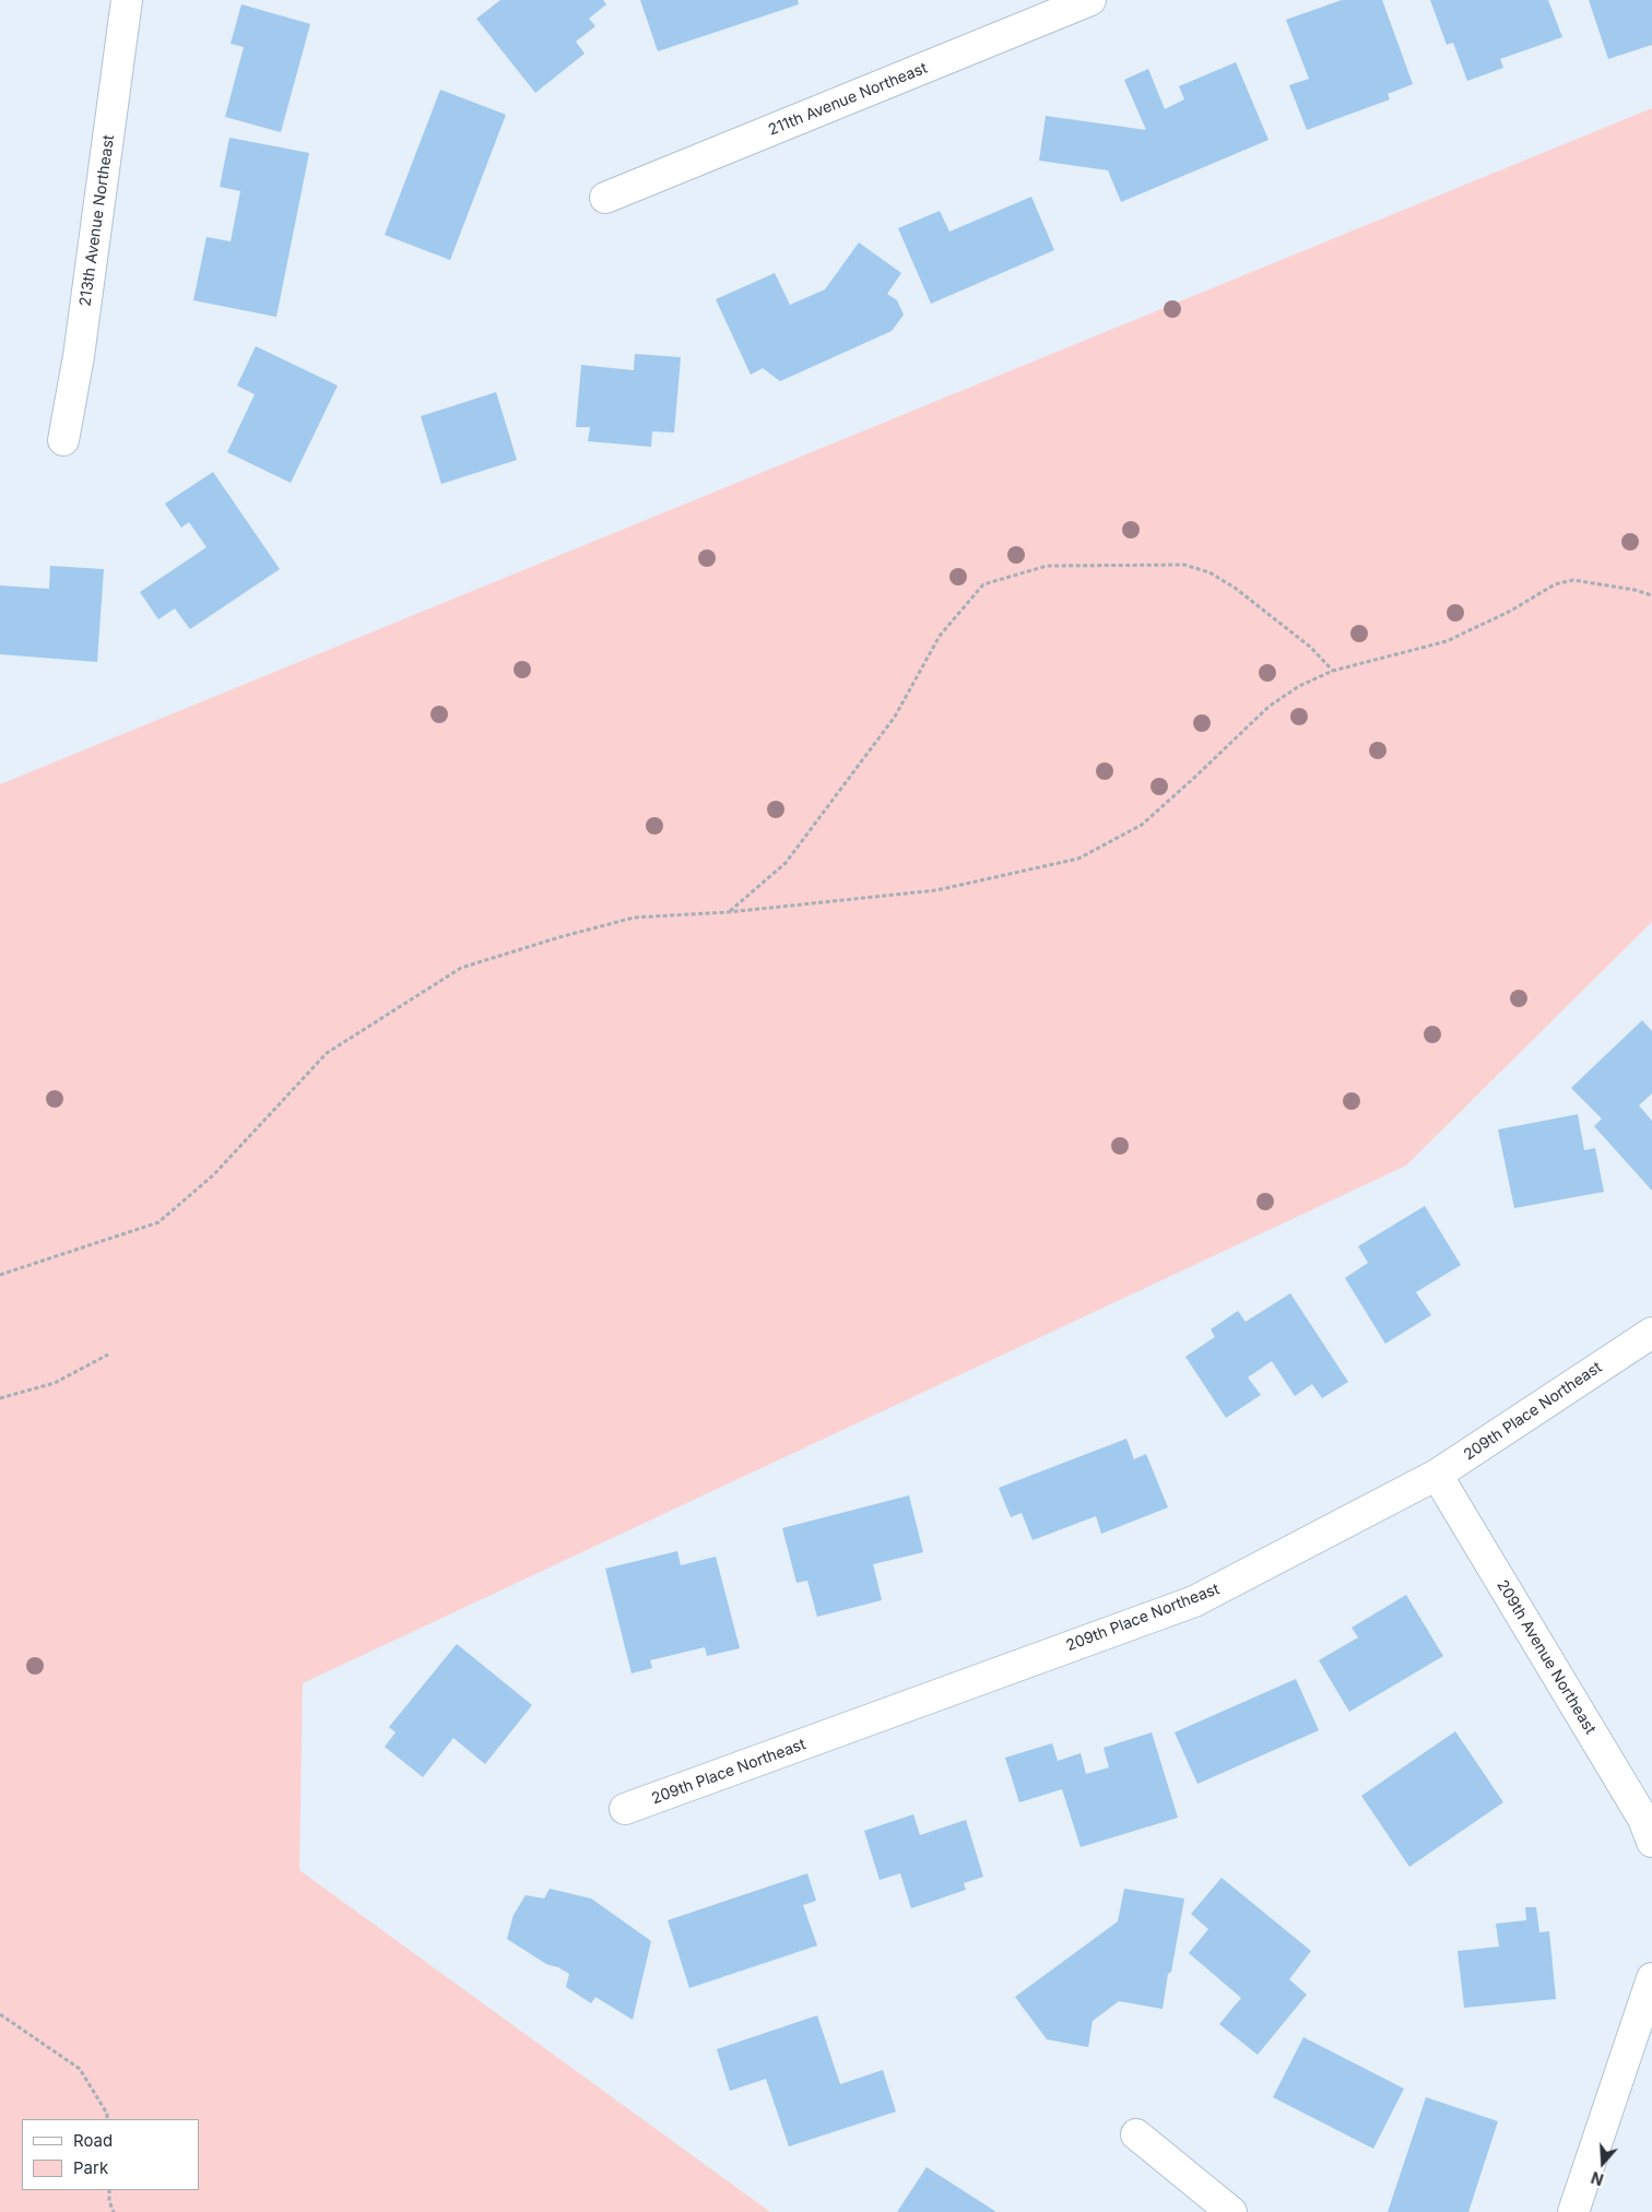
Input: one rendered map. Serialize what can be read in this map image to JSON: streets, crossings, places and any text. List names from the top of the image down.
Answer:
{
  "streets": {
    "street": [
      "211th Avenue Northeast",
      "213th Avenue Northeast",
      "209th Place Northeast",
      "209th Avenue Northeast"
    ]
  },
  "crossings": [
    ["209th Place Northeast", "209th Avenue Northeast"]
  ],
  "legend": ["Road", "Park"],
  "north": "bottom"
}
